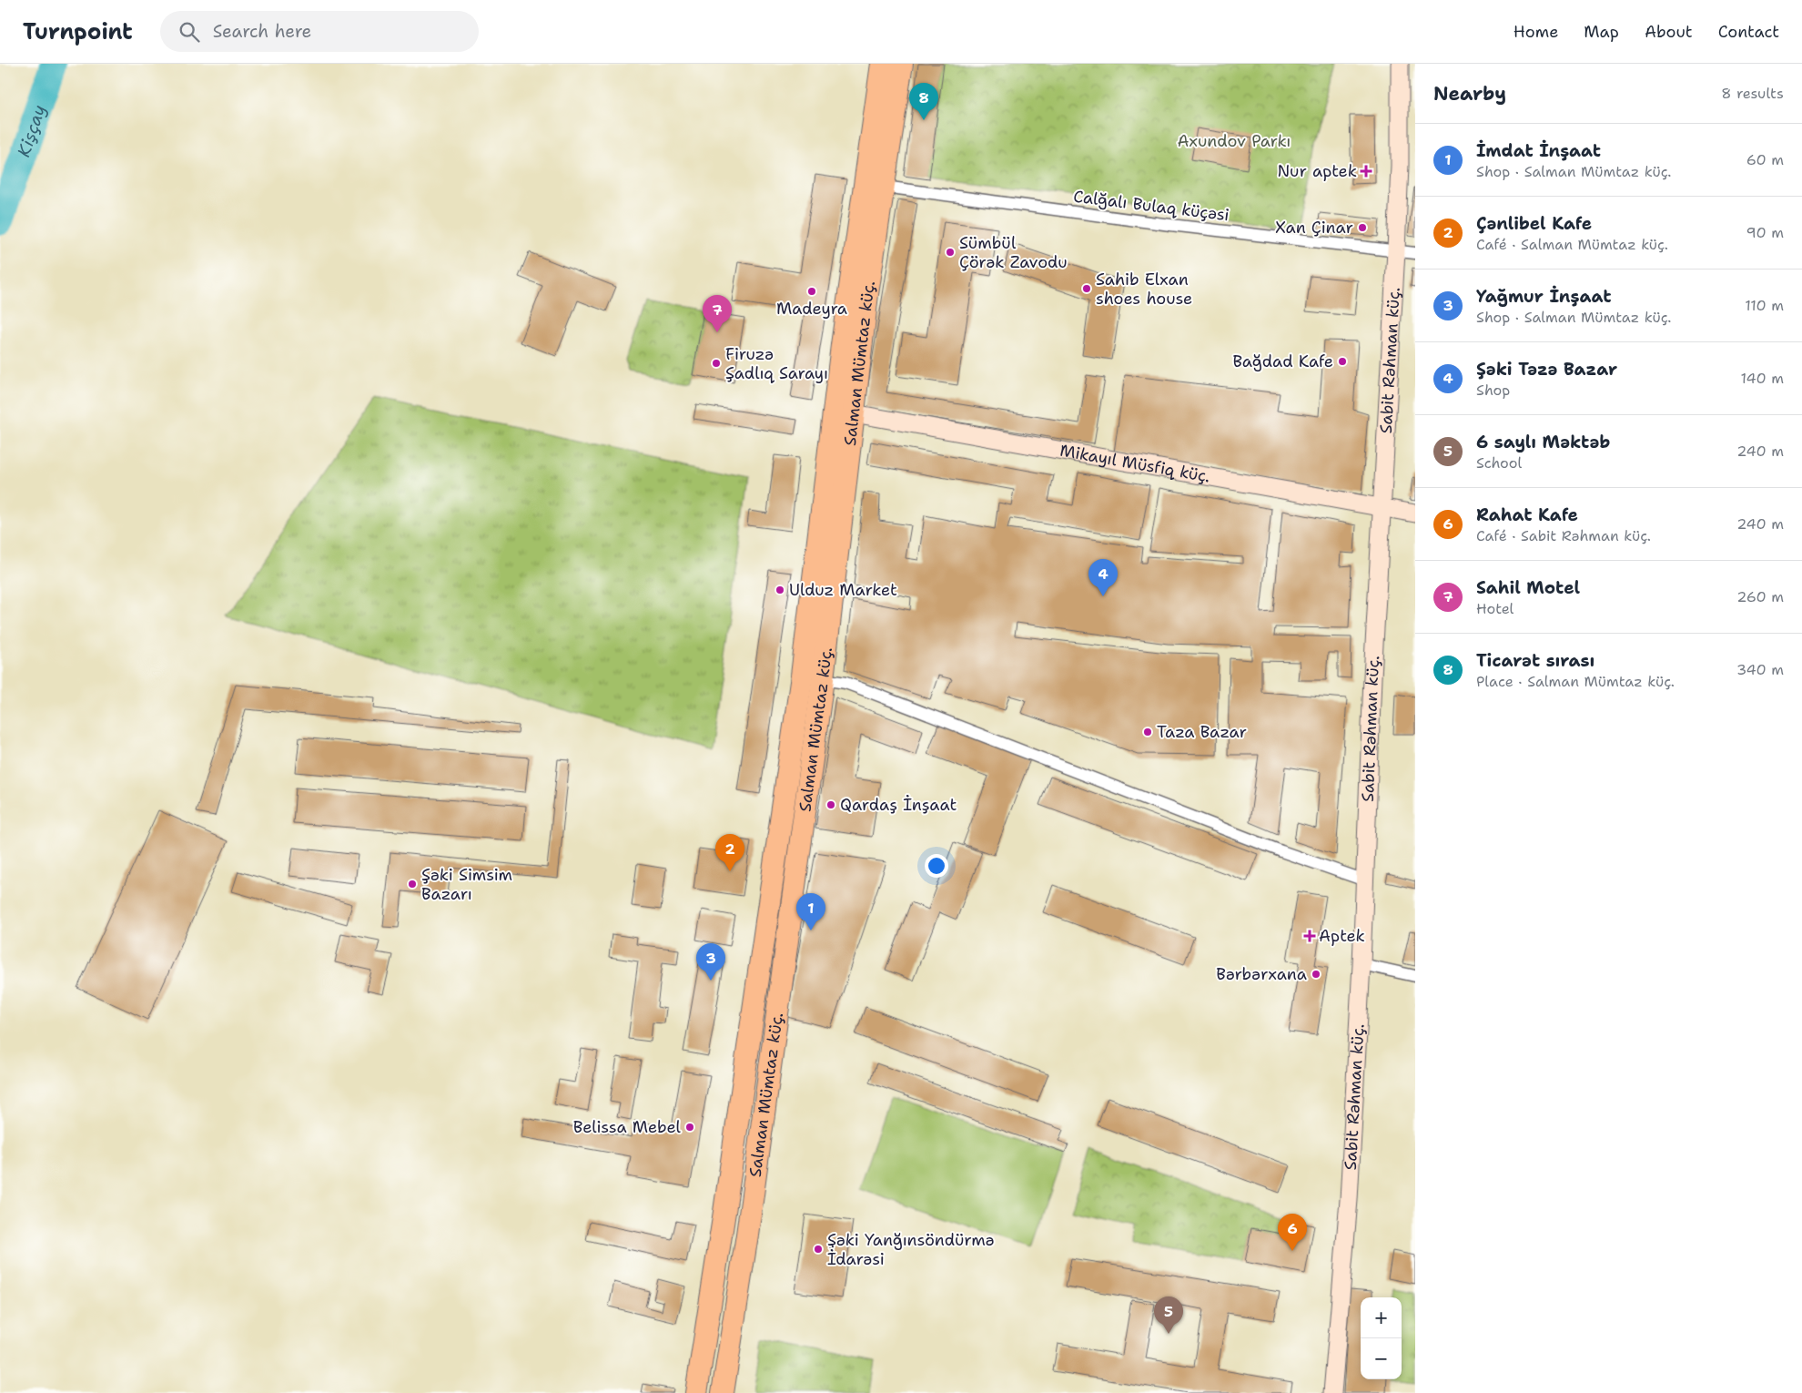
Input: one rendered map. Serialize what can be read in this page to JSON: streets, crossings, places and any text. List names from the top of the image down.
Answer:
{
  "streets": {
    "highway": ["Salman Mümtaz küç."],
    "main road": ["Sabit Rəhman küç.", "Mikayıl Müsfiq küç."],
    "street": ["Calğalı Bulaq küçəsi"]
  },
  "crossings": [
    ["Calğalı Bulaq küçəsi", "Sabit Rəhman küç."],
    ["Calğalı Bulaq küçəsi", "Salman Mümtaz küç."],
    ["Sabit Rəhman küç.", "Mikayıl Müsfiq küç."],
    ["Salman Mümtaz küç.", "Mikayıl Müsfiq küç."]
  ],
  "water": ["Kişçay"],
  "parks": ["Axundov Parkı"],
  "places": {
    "health": ["Nur aptek", "Aptek"],
    "other": [
      "Xan Çinar",
      "Sümbül Çörək Zavodu",
      "Sahib Elxan shoes house",
      "Madeyra",
      "Bağdad Kafe",
      "Firuzə Şadlıq Sarayı",
      "Ulduz Market",
      "Taza Bazar",
      "Qardaş İnşaat",
      "Şəki Simsim Bazarı",
      "Bərbərxana",
      "Belissa Mebel",
      "Şəki Yanğınsöndürmə İdarəsi"
    ]
  },
  "page": {
    "header": "Turnpoint",
    "search": "Search here",
    "nav": [
      "Home",
      "Map",
      "About",
      "Contact"
    ],
    "heading": ["Nearby", "8 results"],
    "pins": [
      "8",
      "7",
      "4",
      "2",
      "1",
      "3",
      "6",
      "5"
    ],
    "list": [
      {
        "mark": "1",
        "name": "İmdat İnşaat",
        "note": "Shop · Salman Mümtaz küç.",
        "value": "60 m"
      },
      {
        "mark": "2",
        "name": "Çənlibel Kafe",
        "note": "Café · Salman Mümtaz küç.",
        "value": "90 m"
      },
      {
        "mark": "3",
        "name": "Yağmur İnşaat",
        "note": "Shop · Salman Mümtaz küç.",
        "value": "110 m"
      },
      {
        "mark": "4",
        "name": "Şəki Təzə Bazar",
        "note": "Shop",
        "value": "140 m"
      },
      {
        "mark": "5",
        "name": "6 saylı Məktəb",
        "note": "School",
        "value": "240 m"
      },
      {
        "mark": "6",
        "name": "Rahat Kafe",
        "note": "Café · Sabit Rəhman küç.",
        "value": "240 m"
      },
      {
        "mark": "7",
        "name": "Sahil Motel",
        "note": "Hotel",
        "value": "260 m"
      },
      {
        "mark": "8",
        "name": "Ticarət sırası",
        "note": "Place · Salman Mümtaz küç.",
        "value": "340 m"
      }
    ],
    "map_buttons": ["+", "−"]
  }
}
